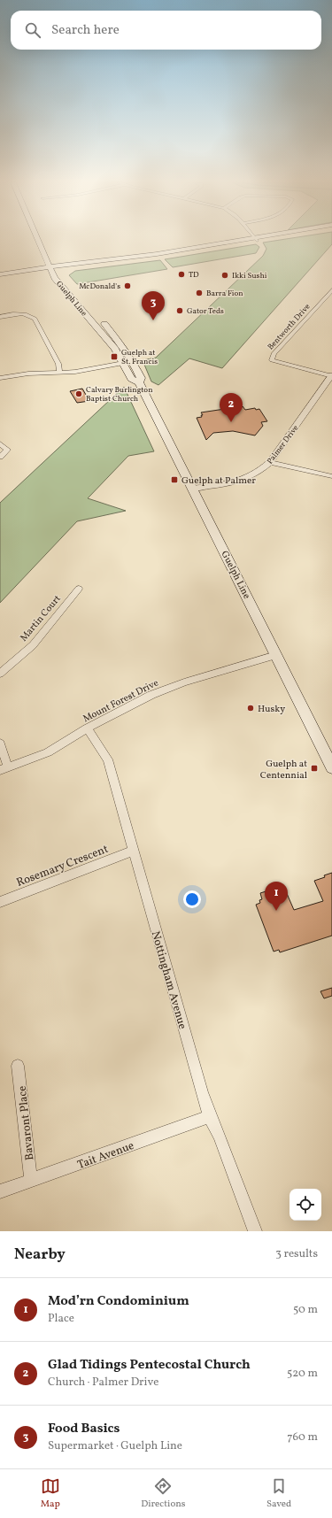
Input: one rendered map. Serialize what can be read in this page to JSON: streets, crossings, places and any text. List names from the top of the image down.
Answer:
{
  "streets": {
    "main road": ["Guelph Line"],
    "street": [
      "Bentworth Drive",
      "Palmer Drive",
      "Martin Court",
      "Mount Forest Drive",
      "Rosemary Crescent",
      "Nottingham Avenue",
      "Bavaront Place",
      "Tait Avenue"
    ]
  },
  "crossings": [
    ["Guelph Line", "Palmer Drive"],
    ["Guelph Line", "Mount Forest Drive"],
    ["Bentworth Drive", "Palmer Drive"],
    ["Mount Forest Drive", "Nottingham Avenue"],
    ["Rosemary Crescent", "Nottingham Avenue"],
    ["Nottingham Avenue", "Tait Avenue"],
    ["Bavaront Place", "Tait Avenue"]
  ],
  "places": {
    "other": [
      "TD",
      "Ikki Sushi",
      "McDonald's",
      "Barra Fion",
      "Gator Teds",
      "Calvary Burlington Baptist Church",
      "Husky"
    ],
    "transit": ["Guelph at St. Francis", "Guelph at Palmer", "Guelph at Centennial"]
  },
  "page": {
    "search": "Search here",
    "pins": ["3", "2", "1"],
    "heading": ["Nearby", "3 results"],
    "list": [
      {
        "mark": "1",
        "name": "Mod’rn Condominium",
        "note": "Place",
        "value": "50 m"
      },
      {
        "mark": "2",
        "name": "Glad Tidings Pentecostal Church",
        "note": "Church · Palmer Drive",
        "value": "520 m"
      },
      {
        "mark": "3",
        "name": "Food Basics",
        "note": "Supermarket · Guelph Line",
        "value": "760 m"
      }
    ],
    "nav": ["Map", "Directions", "Saved"]
  }
}
